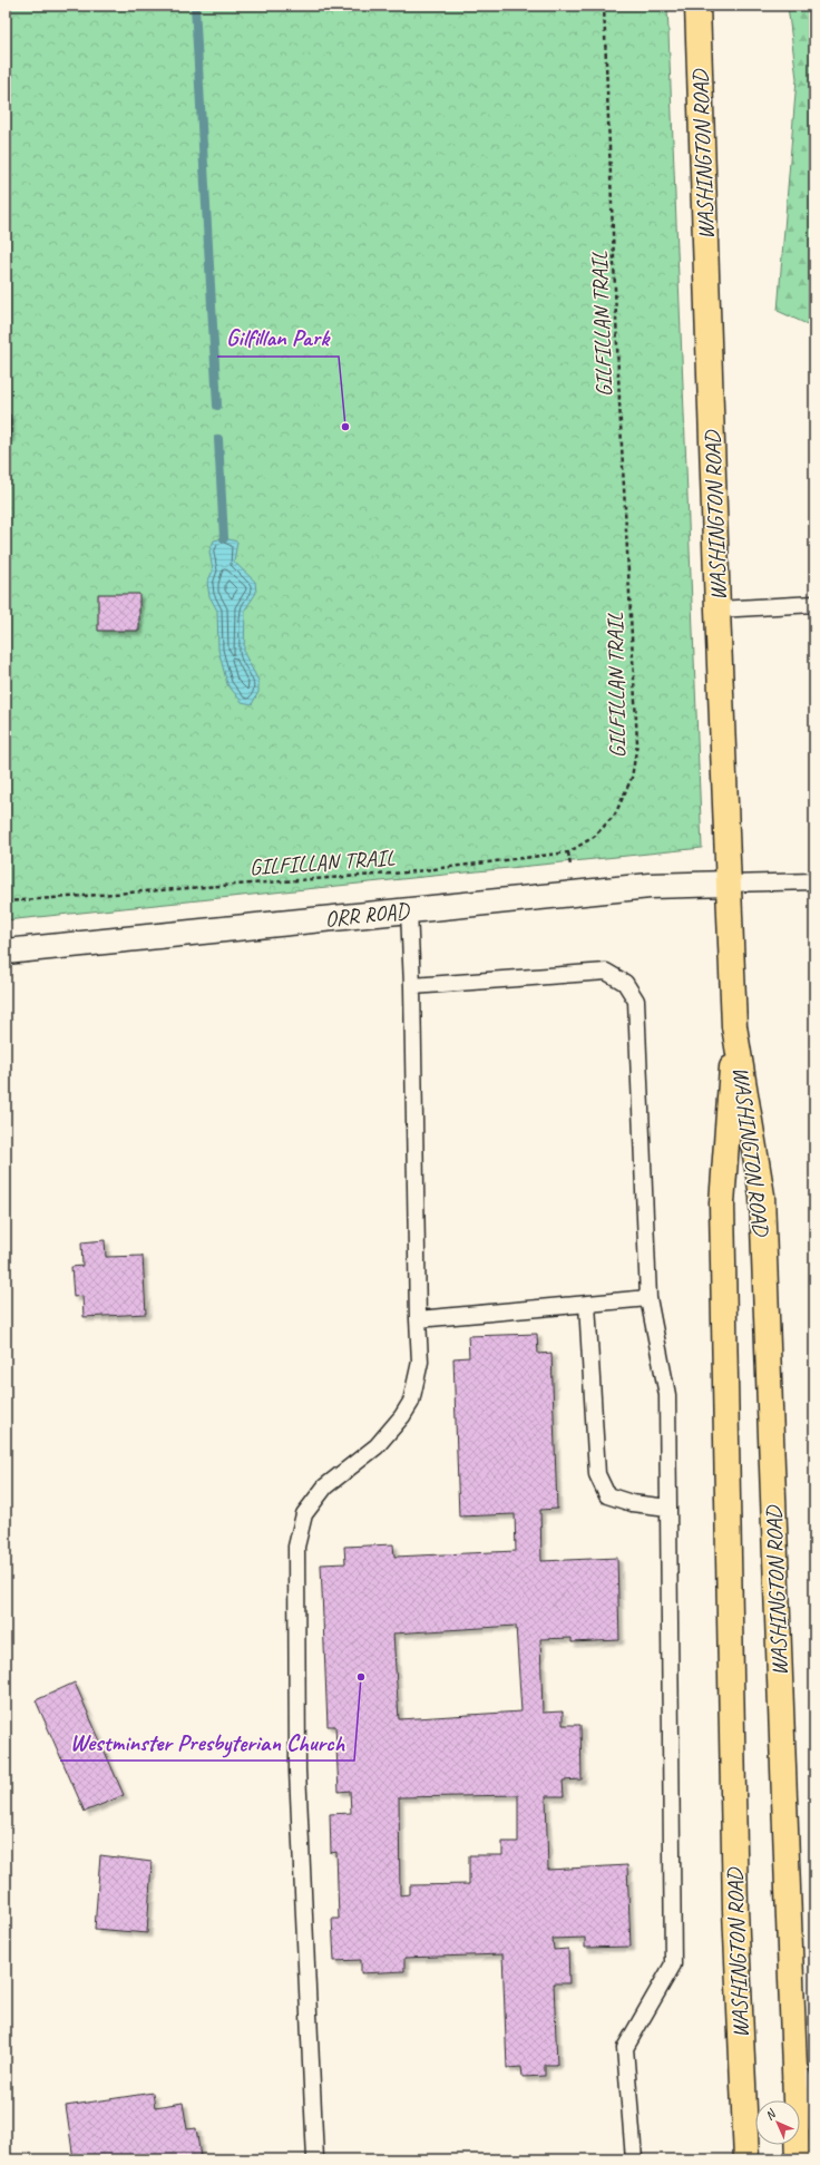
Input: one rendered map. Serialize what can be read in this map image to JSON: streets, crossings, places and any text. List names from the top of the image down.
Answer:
{
  "streets": {
    "main road": ["WASHINGTON ROAD"],
    "street": ["ORR ROAD"],
    "path": ["GILFILLAN TRAIL"]
  },
  "crossings": [
    ["WASHINGTON ROAD", "ORR ROAD"]
  ],
  "places": ["Gilfillan Park", "Westminster Presbyterian Church"],
  "north": "top left"
}
